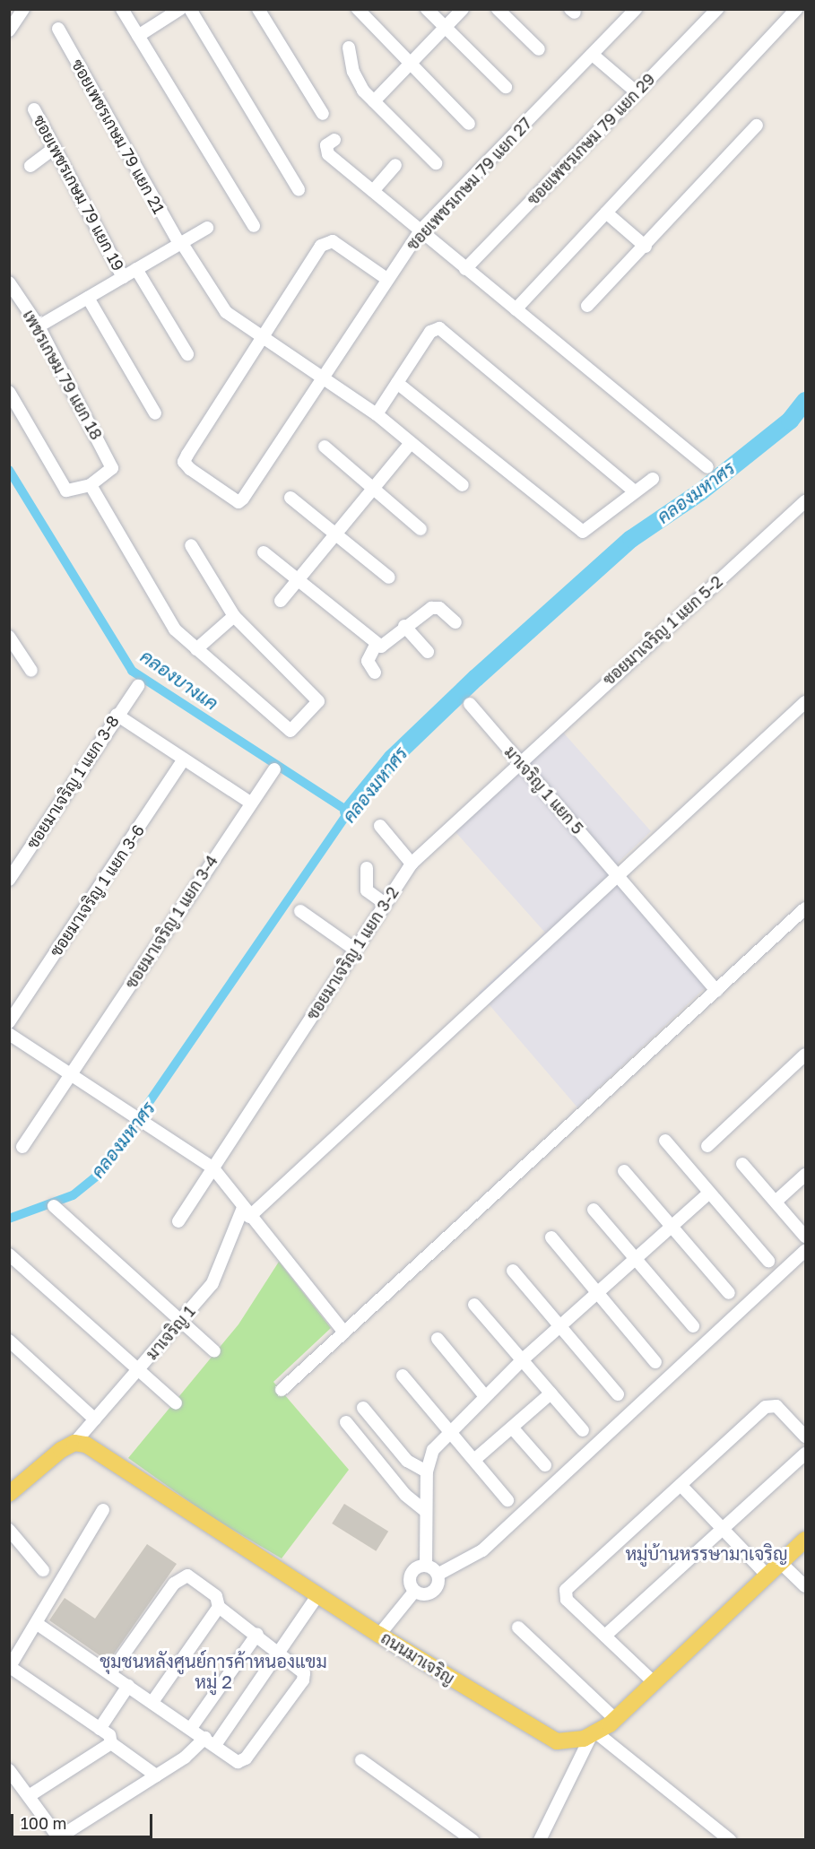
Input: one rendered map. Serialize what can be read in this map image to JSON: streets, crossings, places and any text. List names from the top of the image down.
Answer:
{
  "streets": {
    "main road": ["ถนนมาเจริญ"],
    "street": [
      "ซอยเพชรเกษม 79 แยก 21",
      "ซอยเพชรเกษม 79 แยก 29",
      "ซอยเพชรเกษม 79 แยก 27",
      "ซอยเพชรเกษม 79 แยก 19",
      "เพชรเกษม 79 แยก 18",
      "ซอยมาเจริญ 1 แยก 5-2",
      "ซอยมาเจริญ 1 แยก 3-8",
      "มาเจริญ 1 แยก 5",
      "ซอยมาเจริญ 1 แยก 3-6",
      "ซอยมาเจริญ 1 แยก 3-4",
      "ซอยมาเจริญ 1 แยก 3-2",
      "มาเจริญ 1"
    ]
  },
  "crossings": [
    ["ซอยเพชรเกษม 79 แยก 21", "ซอยเพชรเกษม 79 แยก 27"],
    ["ซอยมาเจริญ 1 แยก 5-2", "มาเจริญ 1 แยก 5"],
    ["ซอยมาเจริญ 1 แยก 5-2", "ซอยมาเจริญ 1 แยก 3-2"],
    ["มาเจริญ 1 แยก 5", "ซอยมาเจริญ 1 แยก 3-2"],
    ["มาเจริญ 1", "ถนนมาเจริญ"]
  ],
  "districts": ["หมู่บ้านหรรษามาเจริญ", "ชุมชนหลังศูนย์การค้าหนองแขม หมู่ 2"],
  "water": ["คลองมหาศร", "คลองบางแค"],
  "scale_bar": "100 m"
}
